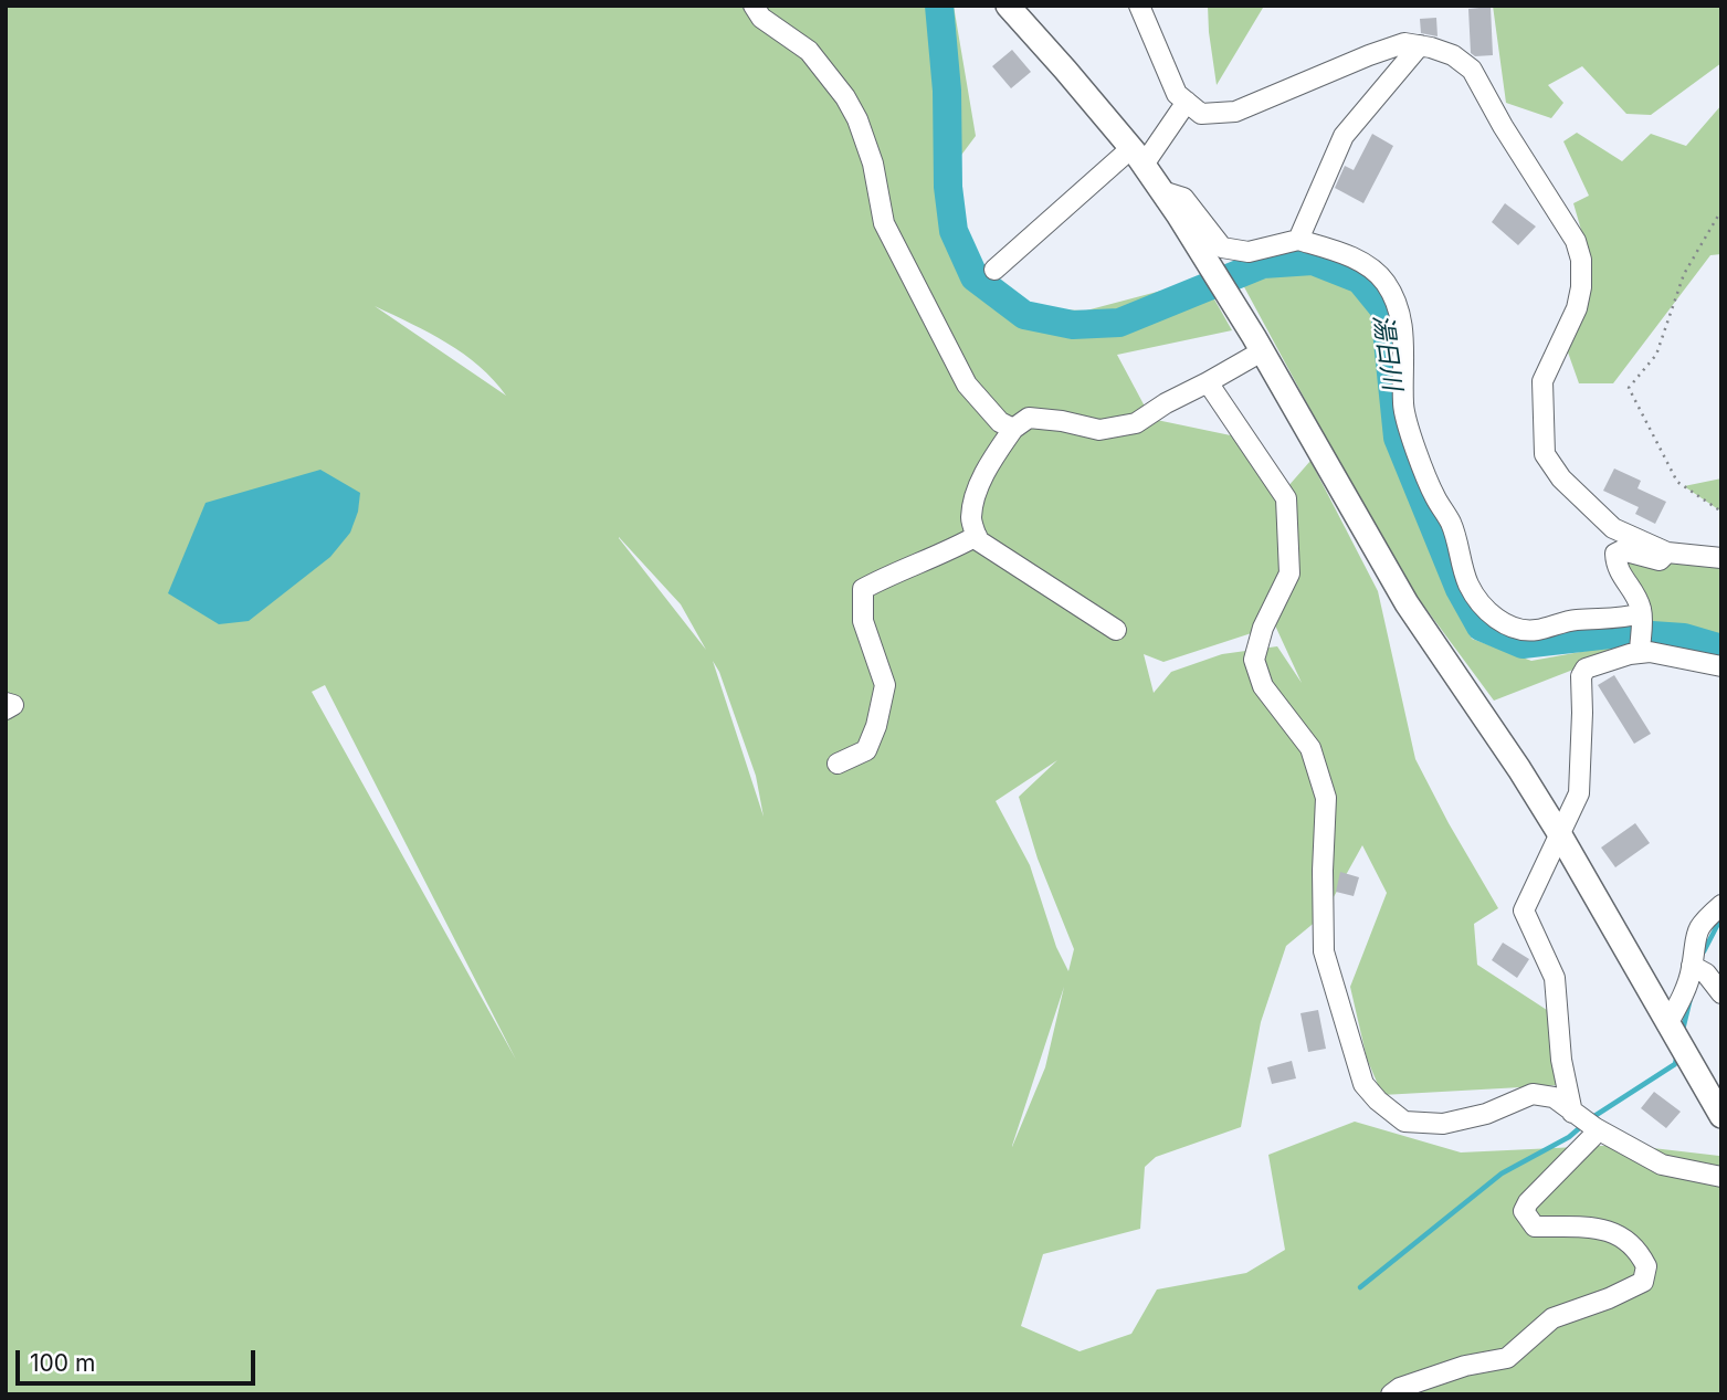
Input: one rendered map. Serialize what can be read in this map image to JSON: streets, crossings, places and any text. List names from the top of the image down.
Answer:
{
  "water": ["湯日川"],
  "scale_bar": "100 m"
}
